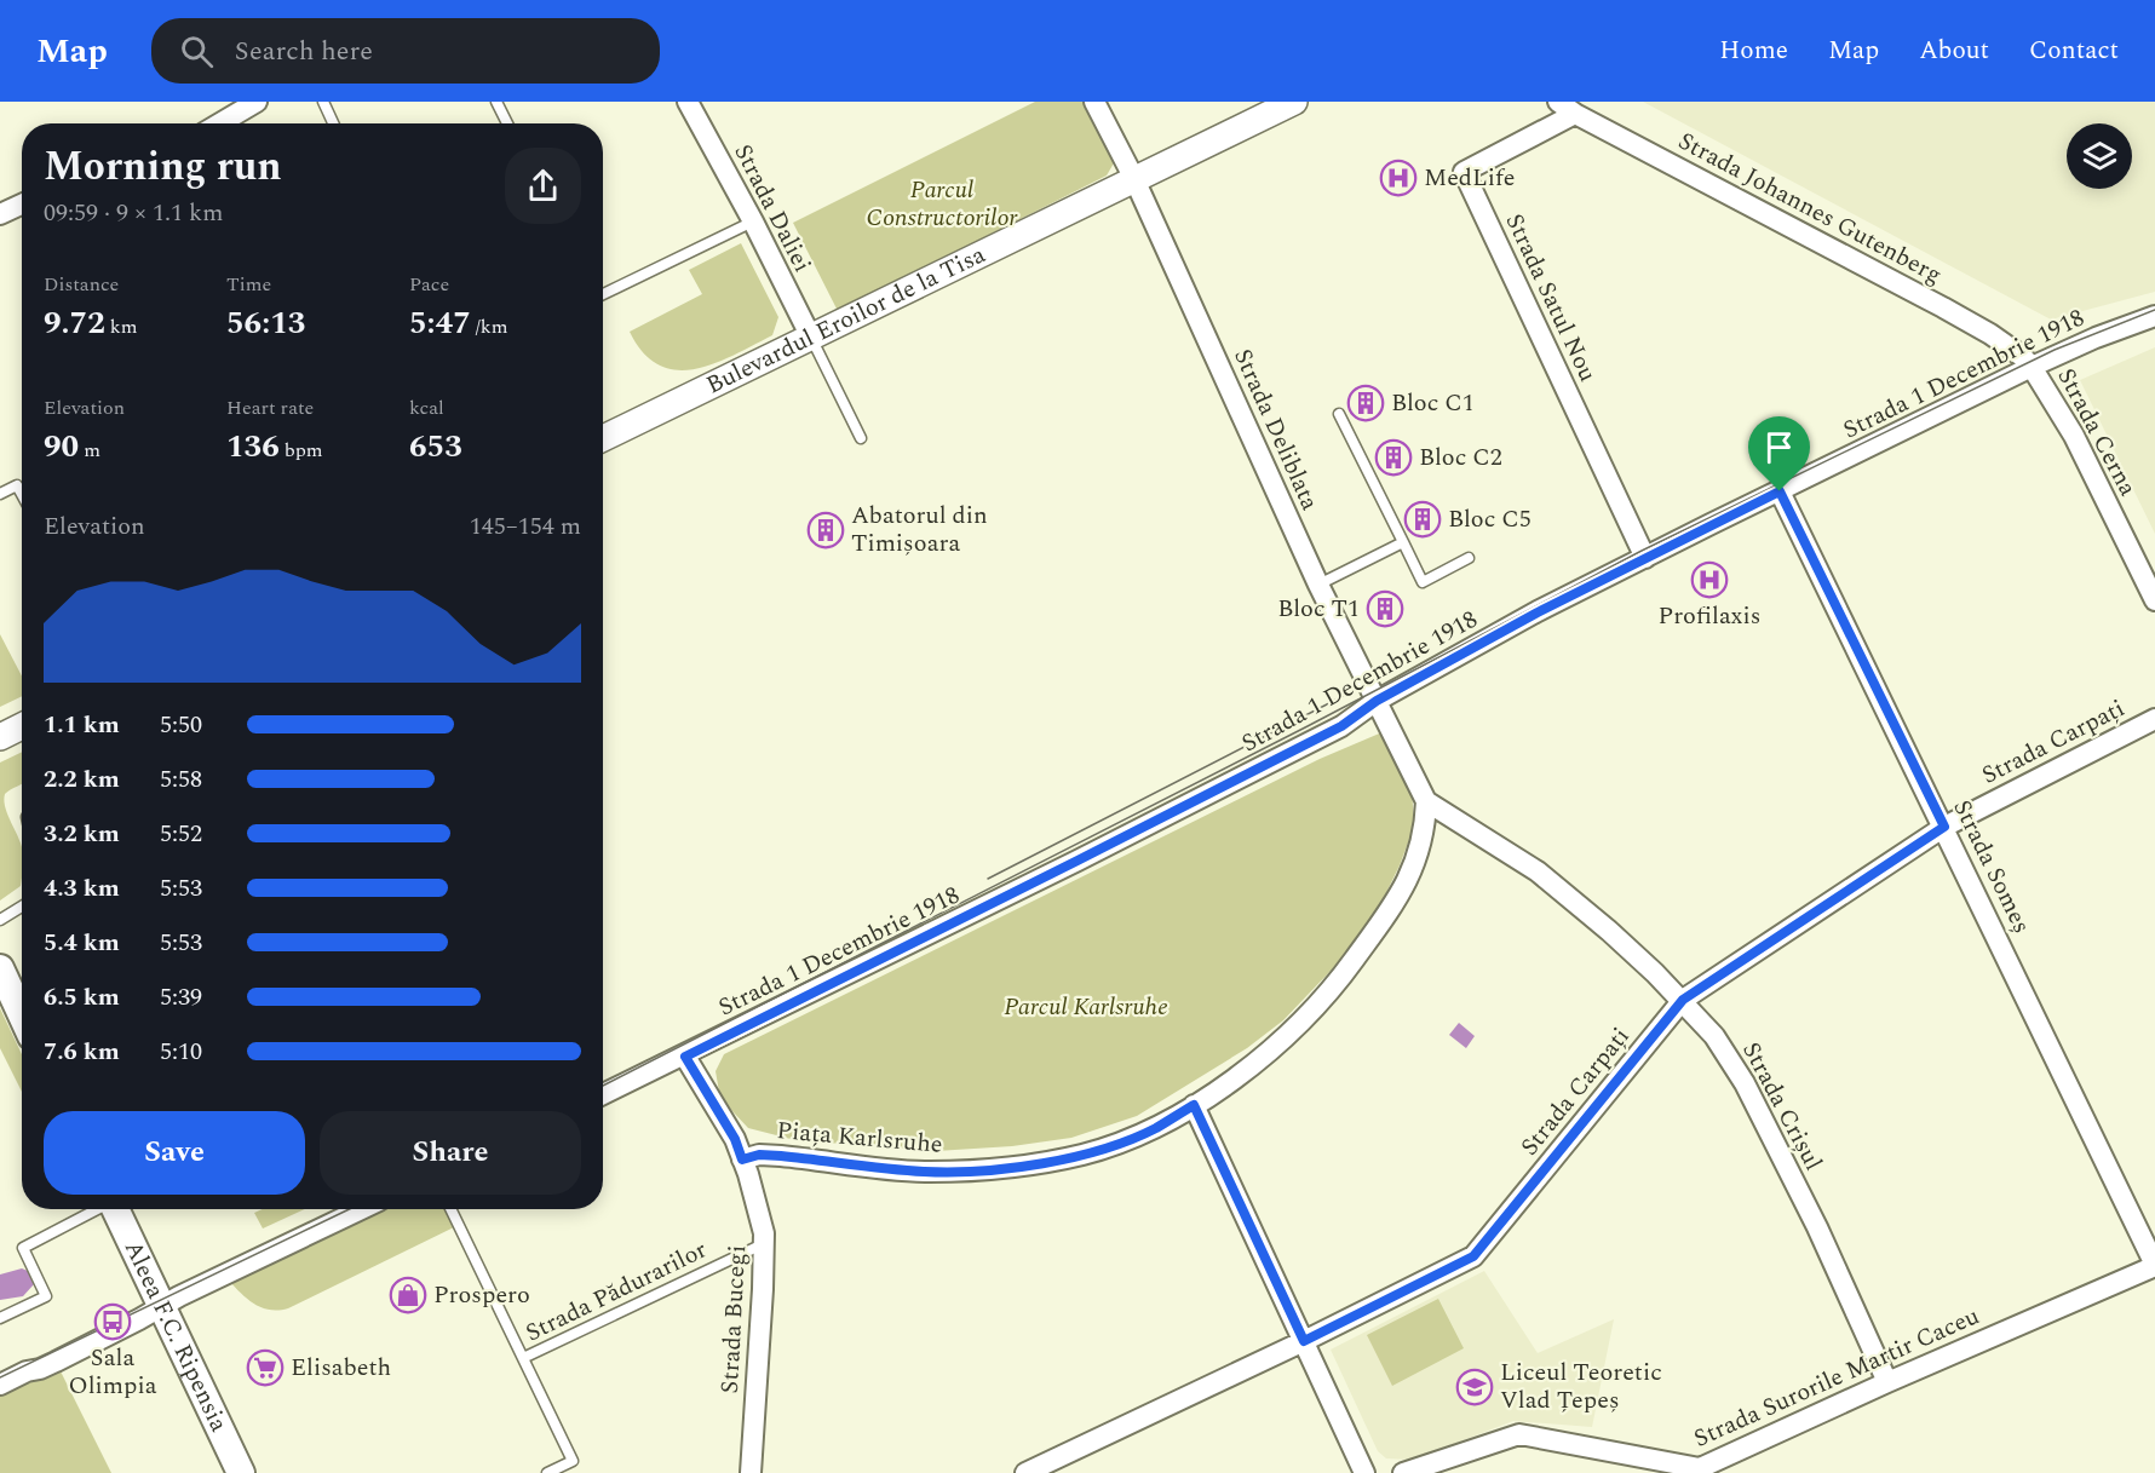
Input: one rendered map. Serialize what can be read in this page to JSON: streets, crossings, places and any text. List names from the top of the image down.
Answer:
{
  "streets": {
    "main road": ["Aleea F.C. Ripensia"],
    "street": [
      "Strada Daliei",
      "Strada Johannes Gutenberg",
      "Strada Satul Nou",
      "Bulevardul Eroilor de la Tisa",
      "Strada 1 Decembrie 1918",
      "Strada Deliblata",
      "Strada Cerna",
      "Strada Carpați",
      "Strada Someș",
      "Strada Crișul",
      "Piața Karlsruhe",
      "Strada Bucegi",
      "Strada Surorile Martir Caceu"
    ],
    "lane": ["Strada Pădurarilor"]
  },
  "crossings": [
    ["Strada Daliei", "Bulevardul Eroilor de la Tisa"],
    ["Strada Johannes Gutenberg", "Strada Satul Nou"],
    ["Strada Johannes Gutenberg", "Strada 1 Decembrie 1918"],
    ["Strada Johannes Gutenberg", "Strada Cerna"],
    ["Strada Satul Nou", "Strada 1 Decembrie 1918"],
    ["Bulevardul Eroilor de la Tisa", "Strada Deliblata"],
    ["Strada 1 Decembrie 1918", "Strada Deliblata"],
    ["Strada 1 Decembrie 1918", "Strada Cerna"],
    ["Strada 1 Decembrie 1918", "Strada Someș"],
    ["Strada 1 Decembrie 1918", "Strada Bucegi"],
    ["Strada Carpați", "Strada Someș"],
    ["Strada Carpați", "Strada Crișul"],
    ["Strada Someș", "Strada Surorile Martir Caceu"],
    ["Strada Crișul", "Piața Karlsruhe"],
    ["Strada Crișul", "Strada Surorile Martir Caceu"],
    ["Piața Karlsruhe", "Strada Bucegi"],
    ["Strada Pădurarilor", "Strada Bucegi"]
  ],
  "parks": ["Parcul Constructorilor", "Parcul Karlsruhe"],
  "places": {
    "hospital": ["MedLife", "Profilaxis"],
    "building": [
      "Bloc C1",
      "Bloc C2",
      "Bloc C5",
      "Abatorul din Timișoara",
      "Bloc T1"
    ],
    "shop": ["Prospero"],
    "bus stop": ["Sala Olimpia"],
    "supermarket": ["Elisabeth"],
    "school or university": ["Liceul Teoretic Vlad Țepeș"]
  },
  "page": {
    "header": "Map",
    "search": "Search here",
    "nav": [
      "Home",
      "Map",
      "About",
      "Contact"
    ],
    "heading": ["Morning run", "09:59 · 9 × 1.1 km"],
    "stats": [
      ["Distance", "9.72 km"],
      ["Time", "56:13"],
      ["Pace", "5:47 /km"],
      ["Elevation", "90 m"],
      ["Heart rate", "136 bpm"],
      ["kcal", "653"]
    ],
    "chart": ["Elevation", "145–154 m"],
    "list": [
      {
        "name": "1.1 km",
        "note": "5:50"
      },
      {
        "name": "2.2 km",
        "note": "5:58"
      },
      {
        "name": "3.2 km",
        "note": "5:52"
      },
      {
        "name": "4.3 km",
        "note": "5:53"
      },
      {
        "name": "5.4 km",
        "note": "5:53"
      },
      {
        "name": "6.5 km",
        "note": "5:39"
      },
      {
        "name": "7.6 km",
        "note": "5:10"
      }
    ],
    "buttons": ["Save", "Share"]
  }
}
